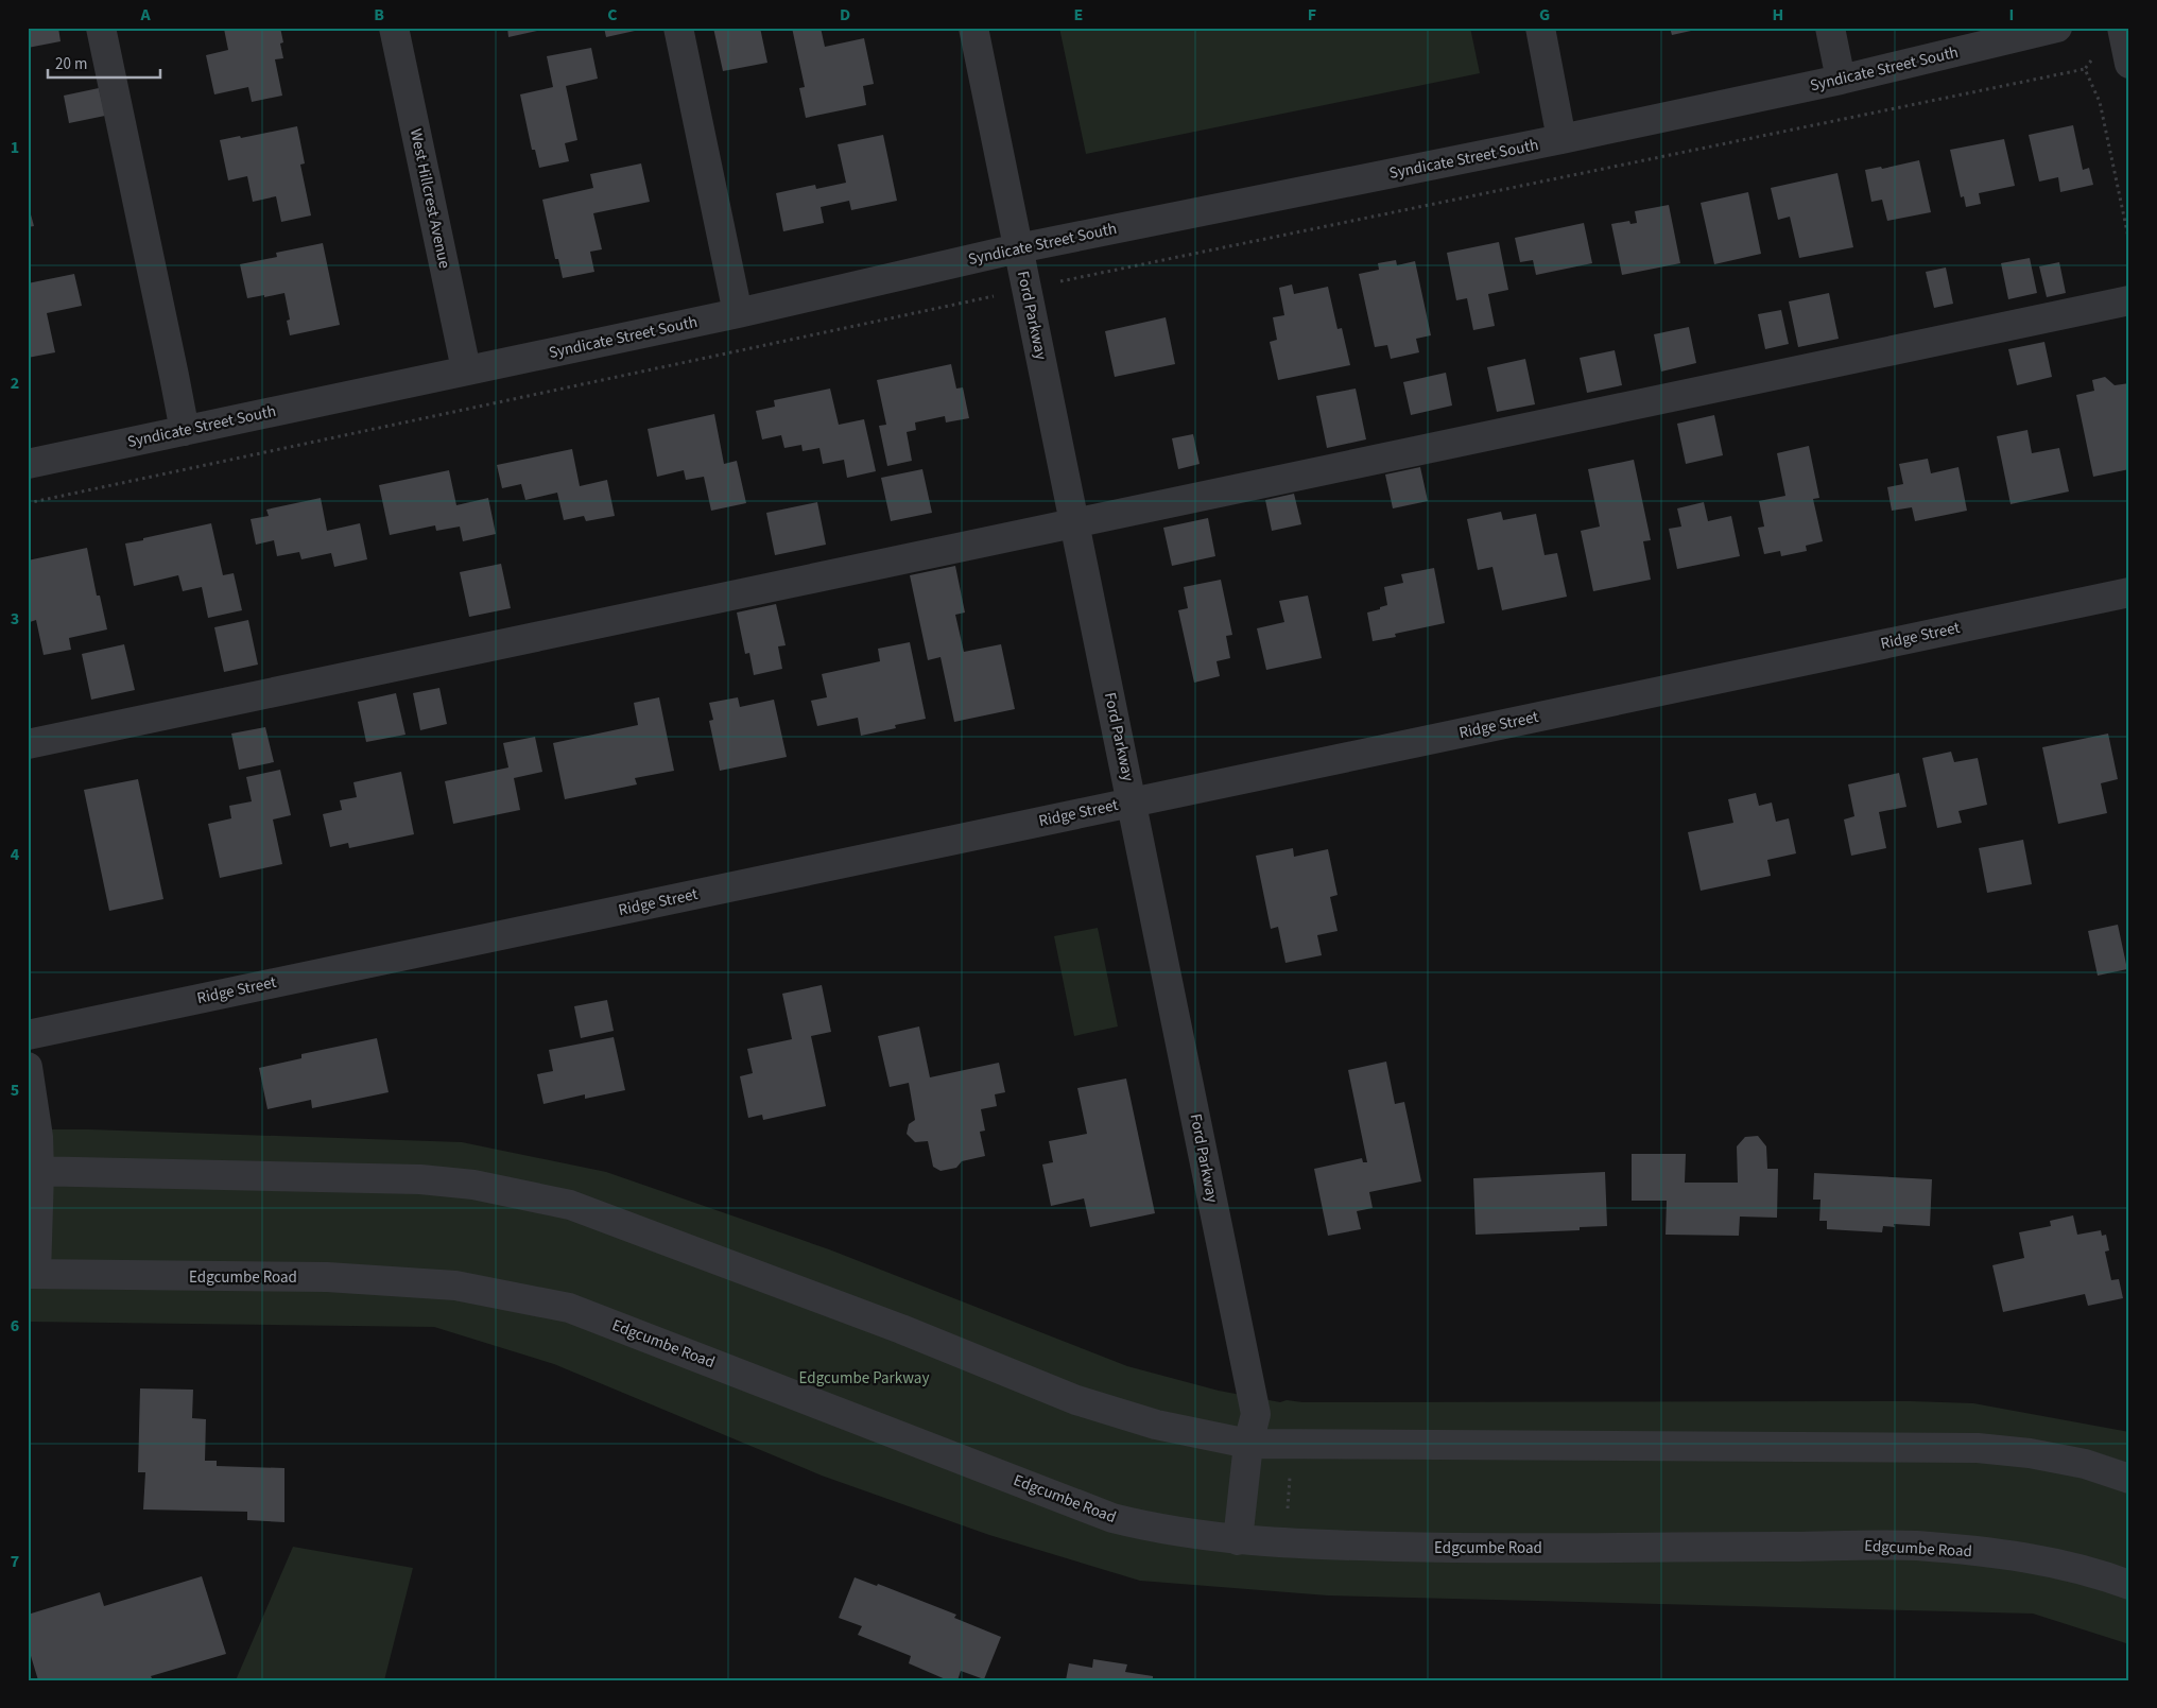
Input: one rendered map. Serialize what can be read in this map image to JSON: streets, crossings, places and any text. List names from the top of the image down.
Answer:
{
  "streets": {
    "street": [
      "Syndicate Street South",
      "West Hillcrest Avenue",
      "Ford Parkway",
      "Ridge Street",
      "Edgcumbe Road"
    ]
  },
  "crossings": [
    ["Syndicate Street South", "West Hillcrest Avenue"],
    ["Syndicate Street South", "Ford Parkway"],
    ["Ford Parkway", "Ridge Street"],
    ["Ford Parkway", "Edgcumbe Road"]
  ],
  "parks": ["Edgcumbe Parkway"],
  "scale_bar": "20 m",
  "grid": {
    "columns": [
      "A",
      "B",
      "C",
      "D",
      "E",
      "F",
      "G",
      "H",
      "I"
    ],
    "rows": [
      "1",
      "2",
      "3",
      "4",
      "5",
      "6",
      "7"
    ]
  }
}
